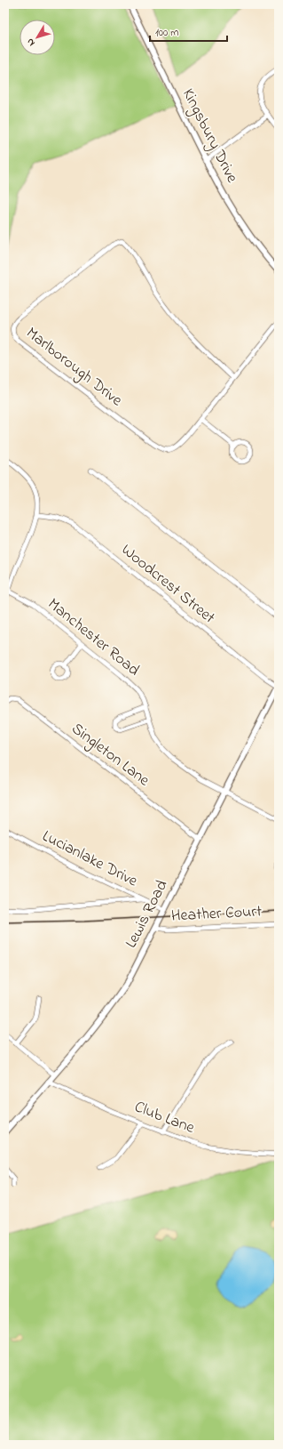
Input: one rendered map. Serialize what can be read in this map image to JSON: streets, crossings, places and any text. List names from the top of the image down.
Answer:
{
  "streets": {
    "street": [
      "Kingsbury Drive",
      "Marlborough Drive",
      "Woodcrest Street",
      "Manchester Road",
      "Singleton Lane",
      "Lucianlake Drive",
      "Lewis Road",
      "Heather Court",
      "Club Lane"
    ]
  },
  "crossings": [
    ["Woodcrest Street", "Lewis Road"],
    ["Manchester Road", "Lewis Road"],
    ["Singleton Lane", "Lewis Road"],
    ["Lucianlake Drive", "Lewis Road"],
    ["Lewis Road", "Heather Court"],
    ["Lewis Road", "Club Lane"]
  ],
  "scale_bar": "100 m",
  "north": "bottom left"
}
